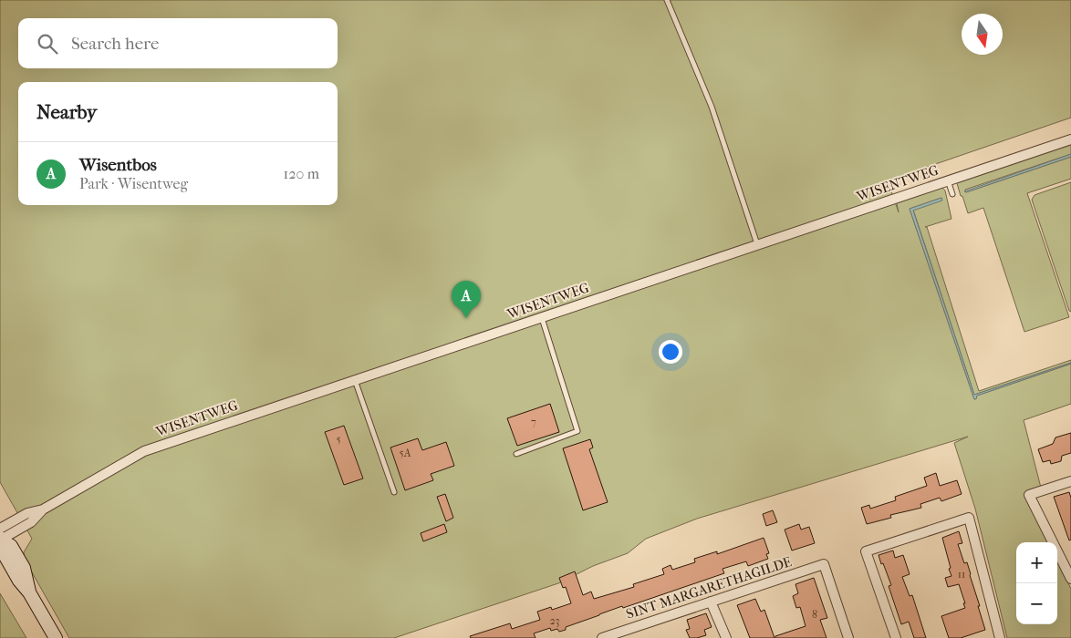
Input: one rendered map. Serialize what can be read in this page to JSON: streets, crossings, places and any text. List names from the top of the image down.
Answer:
{
  "streets": {
    "street": ["WISENTWEG", "SINT MARGARETHAGILDE"]
  },
  "house_numbers": [
    "7",
    "5",
    "5A",
    "11",
    "8",
    "23"
  ],
  "north": "bottom",
  "page": {
    "search": "Search here",
    "heading": "Nearby",
    "list": [
      {
        "mark": "A",
        "name": "Wisentbos",
        "note": "Park · Wisentweg",
        "value": "120 m"
      }
    ],
    "pins": "A",
    "map_buttons": ["+", "−"]
  }
}
